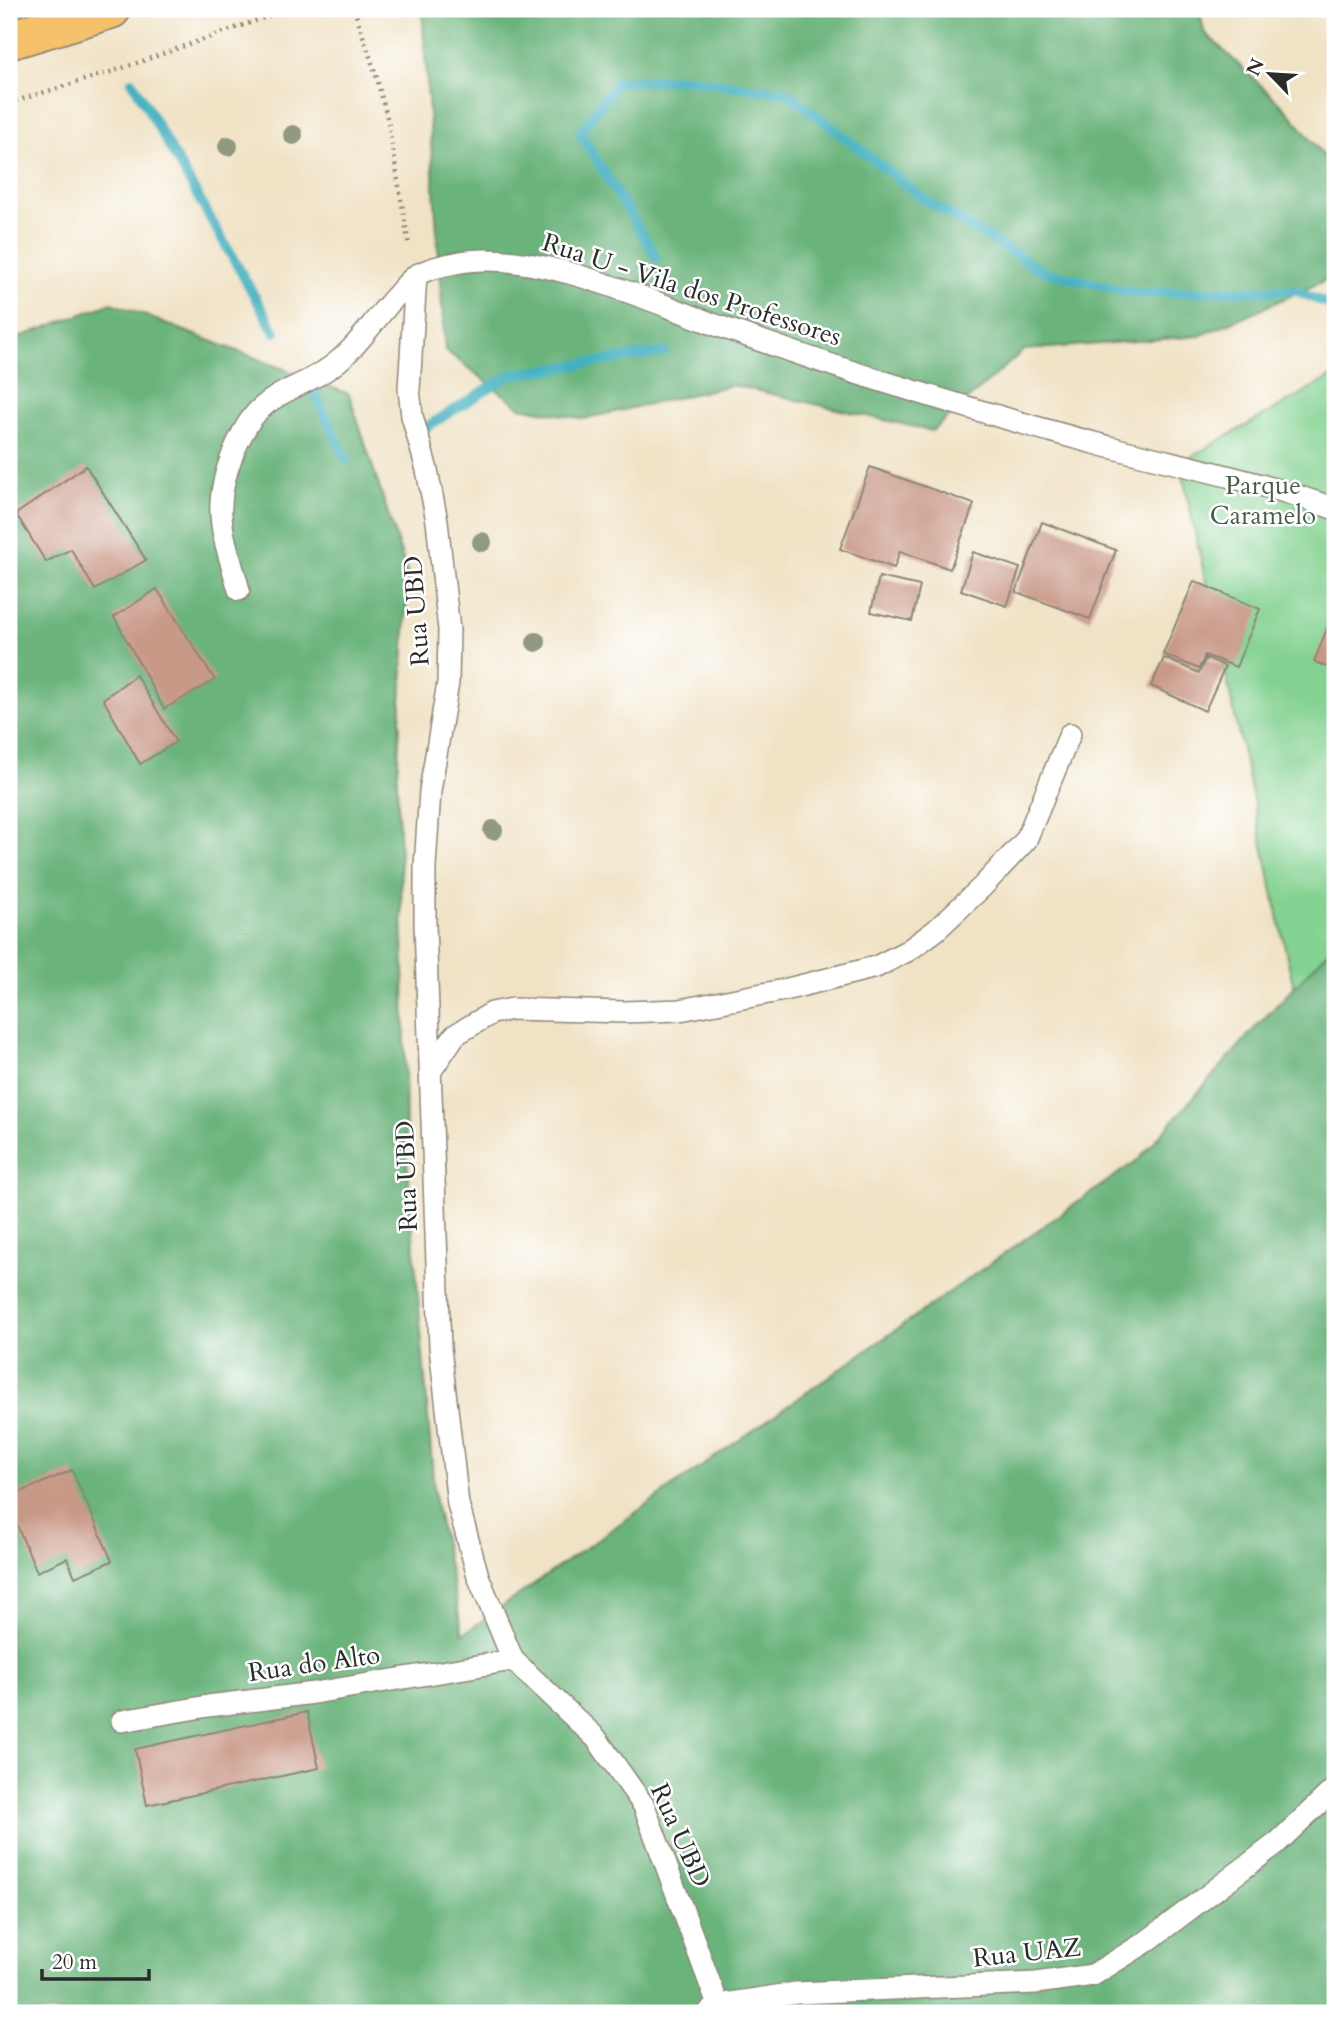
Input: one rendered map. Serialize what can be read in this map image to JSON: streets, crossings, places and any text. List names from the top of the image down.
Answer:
{
  "streets": {
    "lane": [
      "Rua U - Vila dos Professores",
      "Rua UBD",
      "Rua do Alto",
      "Rua UAZ"
    ]
  },
  "crossings": [
    ["Rua U - Vila dos Professores", "Rua UBD"],
    ["Rua UBD", "Rua do Alto"],
    ["Rua UBD", "Rua UAZ"]
  ],
  "parks": ["Parque Caramelo"],
  "scale_bar": "20 m",
  "north": "top left"
}
